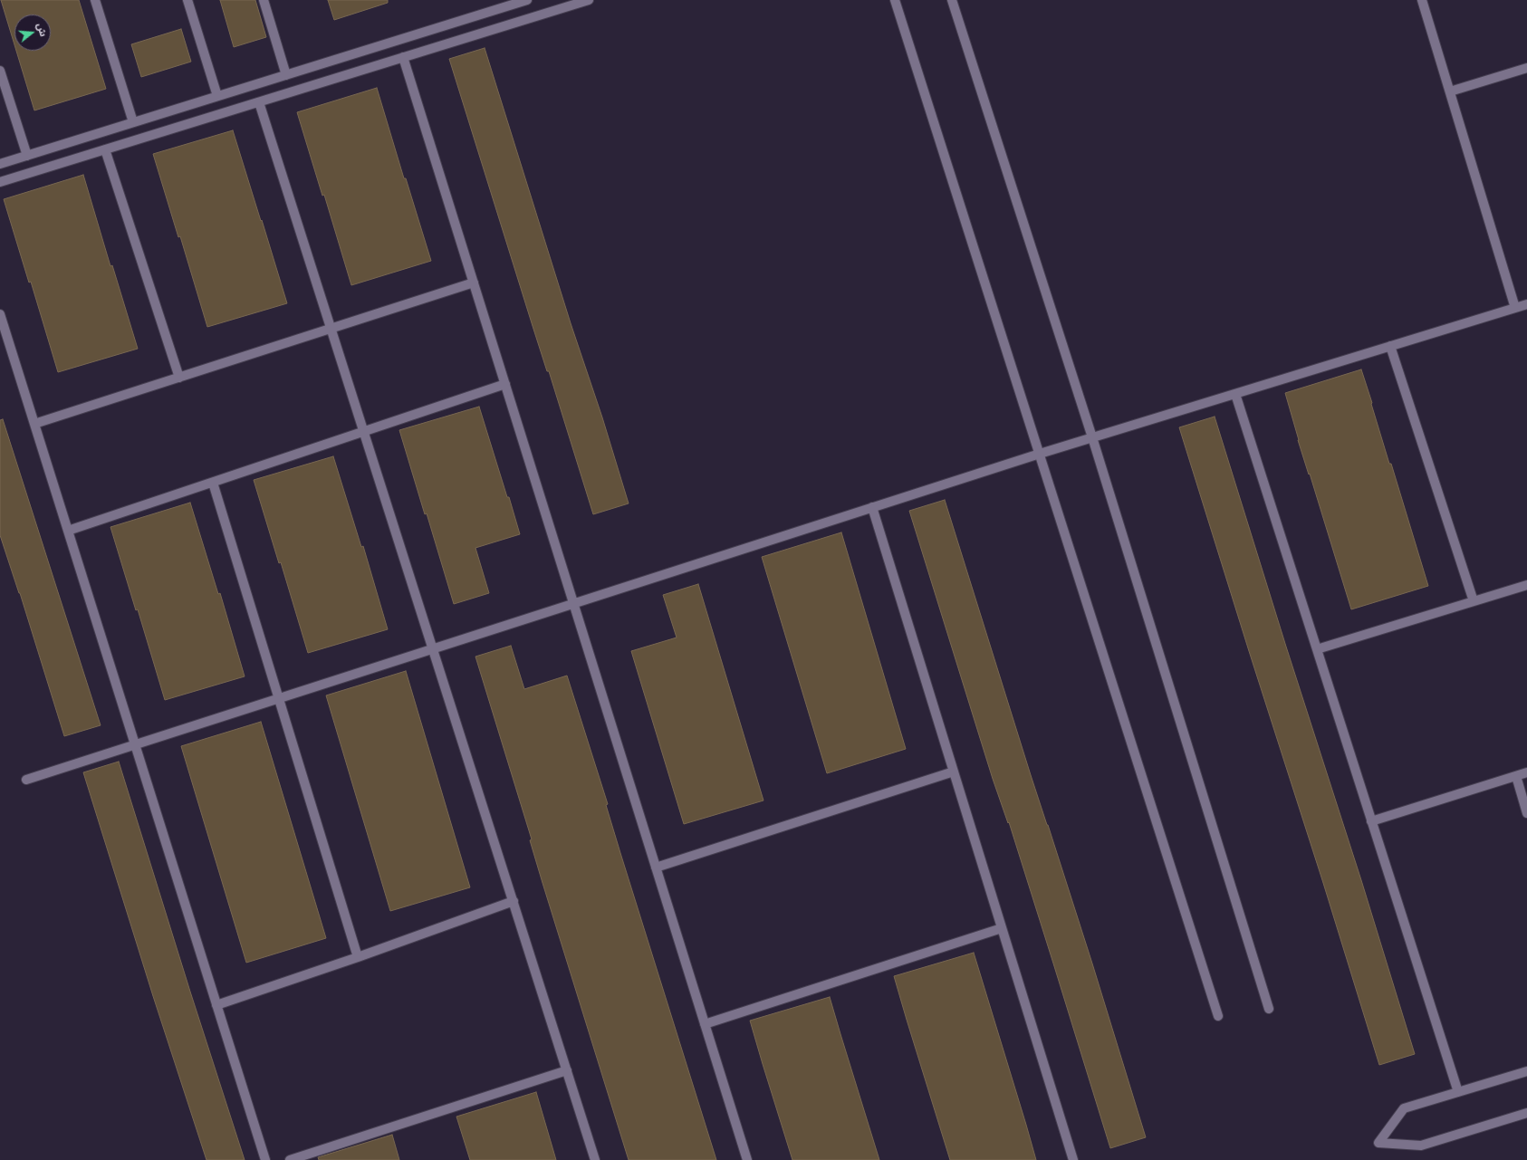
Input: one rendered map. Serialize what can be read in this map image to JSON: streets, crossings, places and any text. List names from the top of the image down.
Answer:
{
  "north": "right"
}
